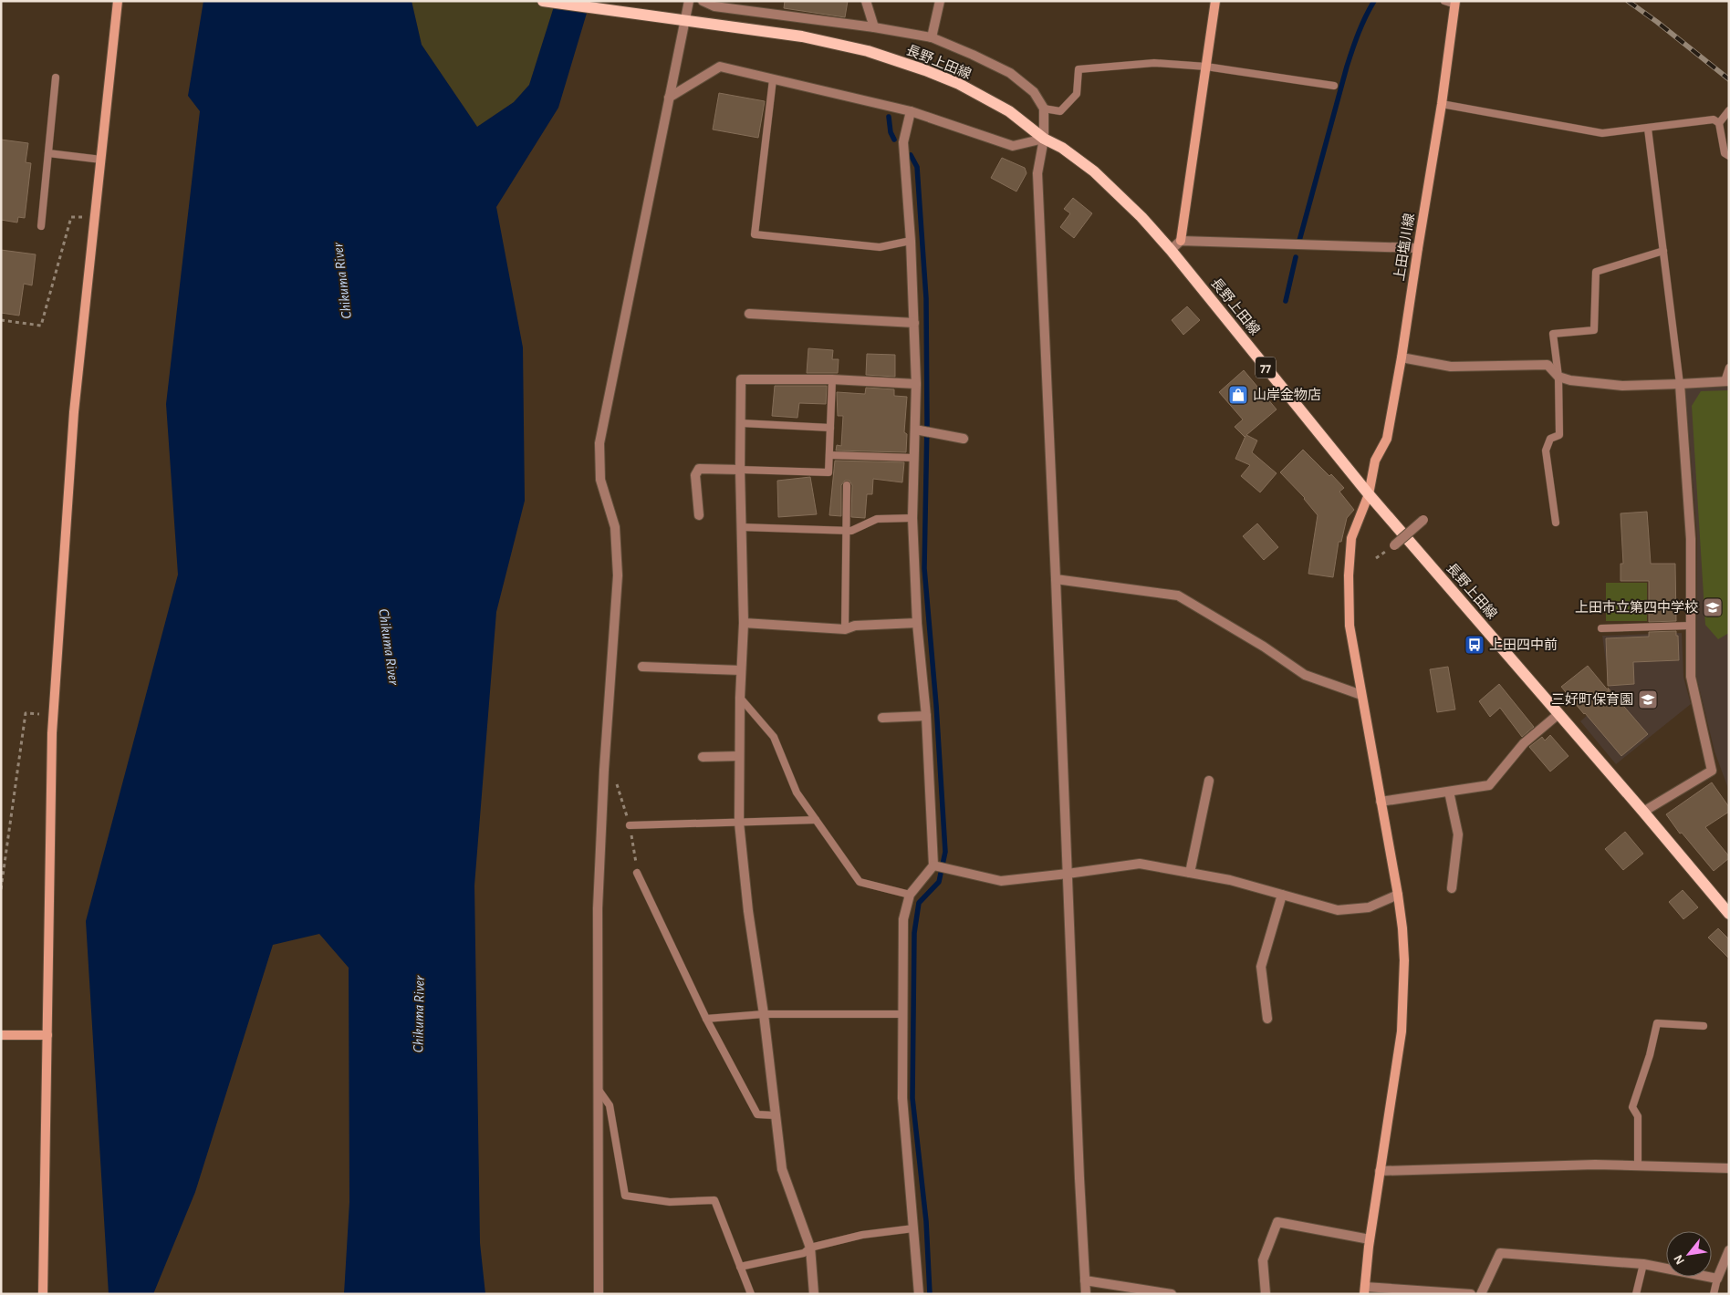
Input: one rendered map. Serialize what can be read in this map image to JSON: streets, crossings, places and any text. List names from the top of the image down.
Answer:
{
  "streets": {
    "main road": ["長野上田線", "77"],
    "street": ["上田塩川線"]
  },
  "crossings": [
    ["長野上田線", "上田塩川線"]
  ],
  "water": ["Chikuma River"],
  "places": {
    "shop": ["山岸金物店"],
    "school or university": ["上田市立第四中学校", "三好町保育園"],
    "bus stop": ["上田四中前"]
  },
  "north": "bottom left"
}
